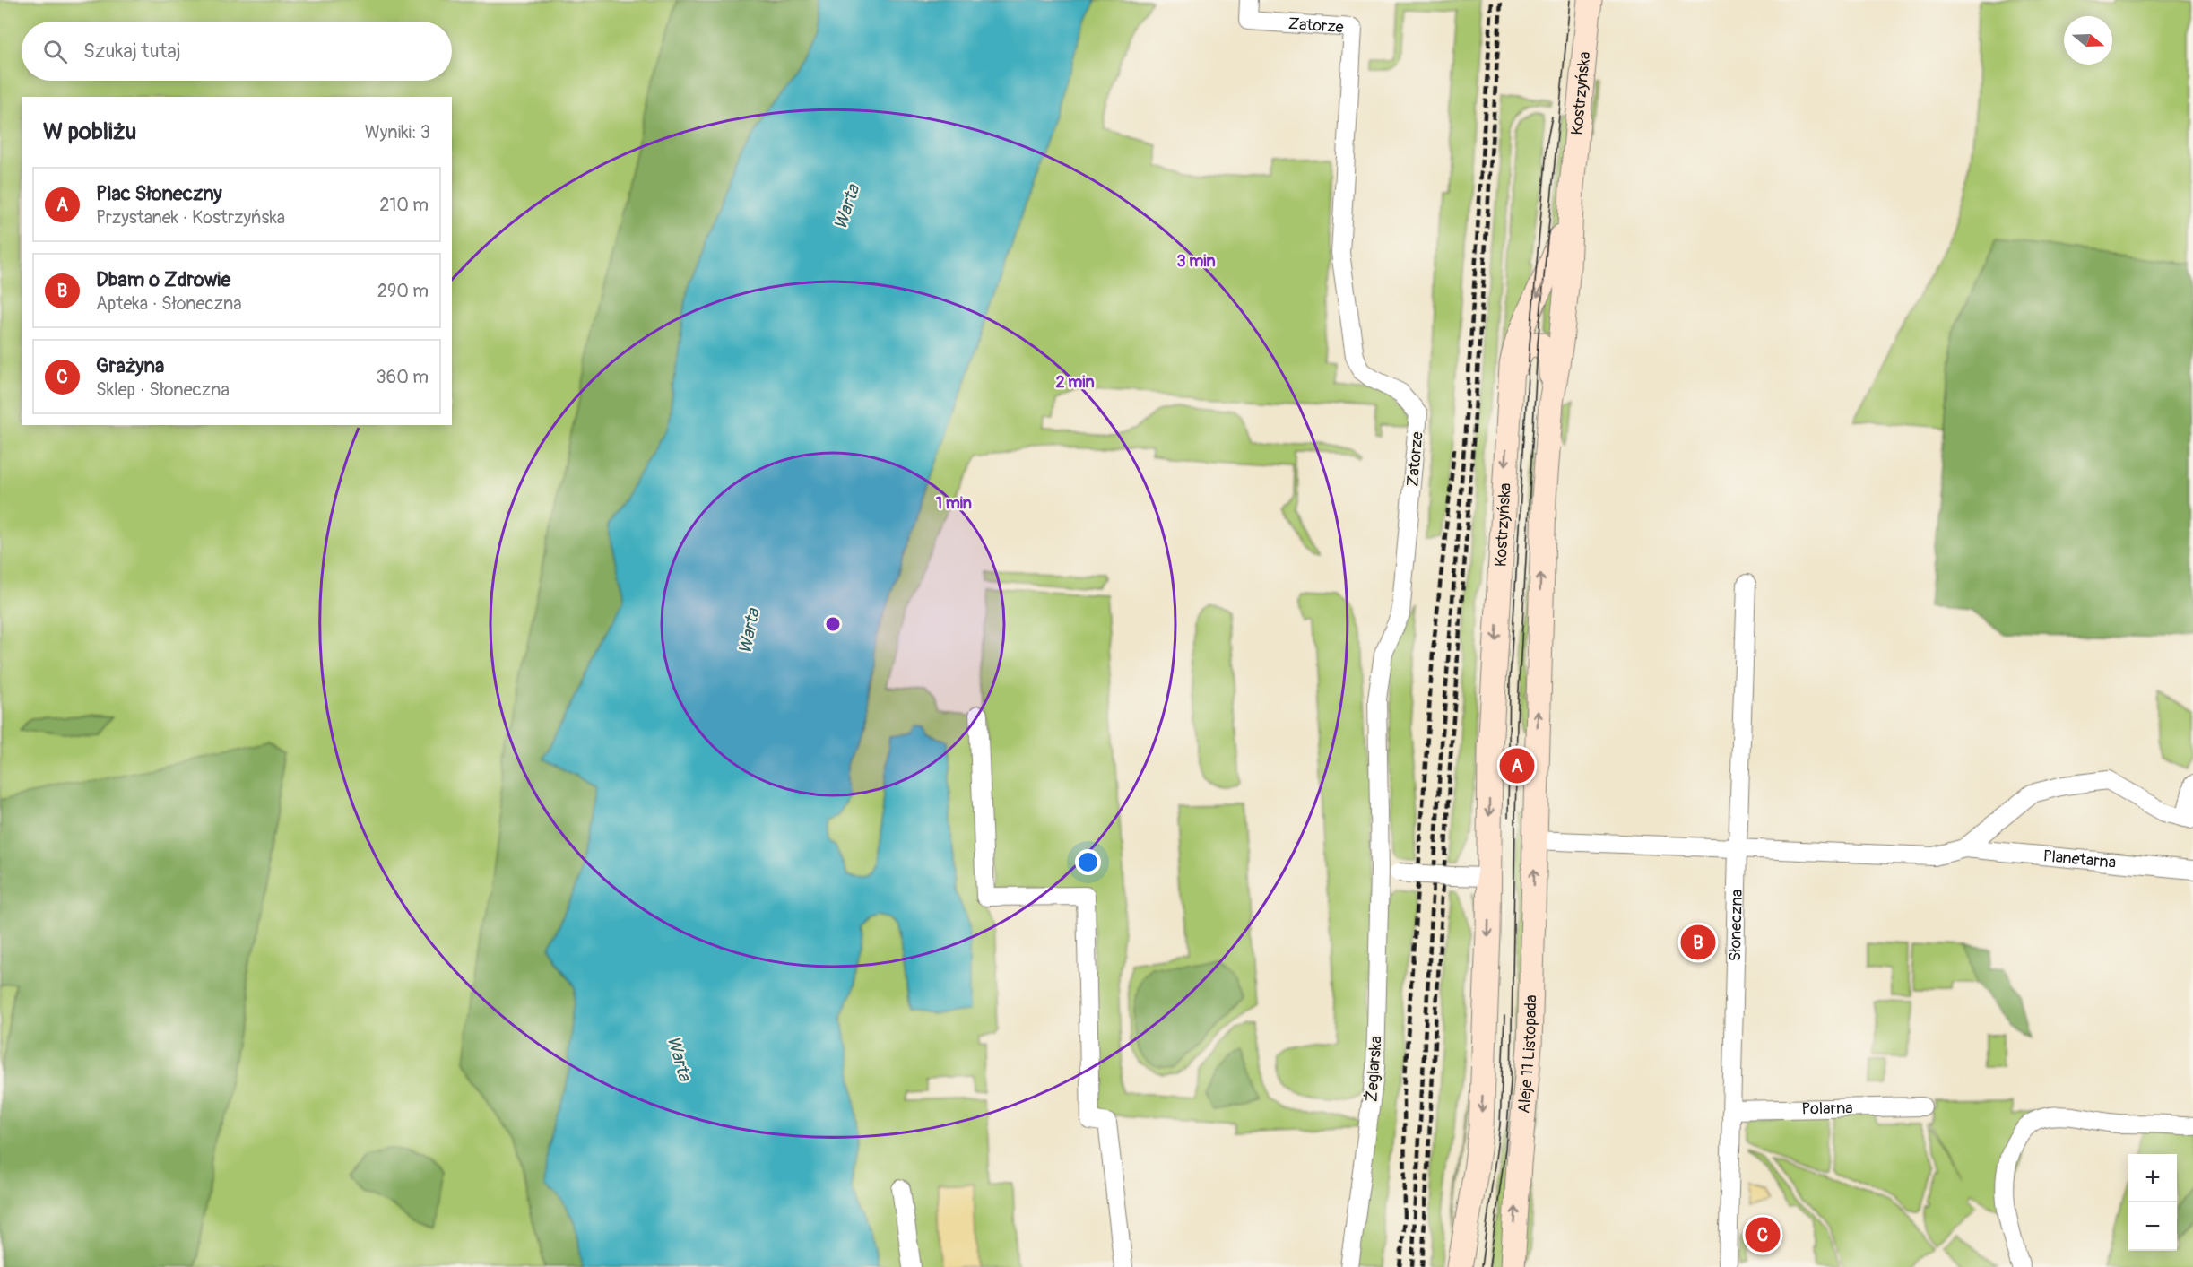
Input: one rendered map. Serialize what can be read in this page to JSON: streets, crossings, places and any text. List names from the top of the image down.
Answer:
{
  "streets": {
    "main road": ["Kostrzyńska", "Aleje 11 Listopada"],
    "street": [
      "Zatorze",
      "Planetarna",
      "Słoneczna",
      "Żeglarska",
      "Polarna"
    ]
  },
  "crossings": [
    ["Zatorze", "Żeglarska"],
    ["Kostrzyńska", "Aleje 11 Listopada"],
    ["Słoneczna", "Polarna"]
  ],
  "water": ["Warta"],
  "north": "right",
  "page": {
    "search": "Szukaj tutaj",
    "heading": ["W pobliżu", "Wyniki: 3"],
    "list": [
      {
        "mark": "A",
        "name": "Plac Słoneczny",
        "note": "Przystanek · Kostrzyńska",
        "value": "210 m"
      },
      {
        "mark": "B",
        "name": "Dbam o Zdrowie",
        "note": "Apteka · Słoneczna",
        "value": "290 m"
      },
      {
        "mark": "C",
        "name": "Grażyna",
        "note": "Sklep · Słoneczna",
        "value": "360 m"
      }
    ],
    "pins": ["A", "B", "C"],
    "map_buttons": ["+", "−"]
  },
  "rings": ["3 min", "2 min", "1 min"]
}
